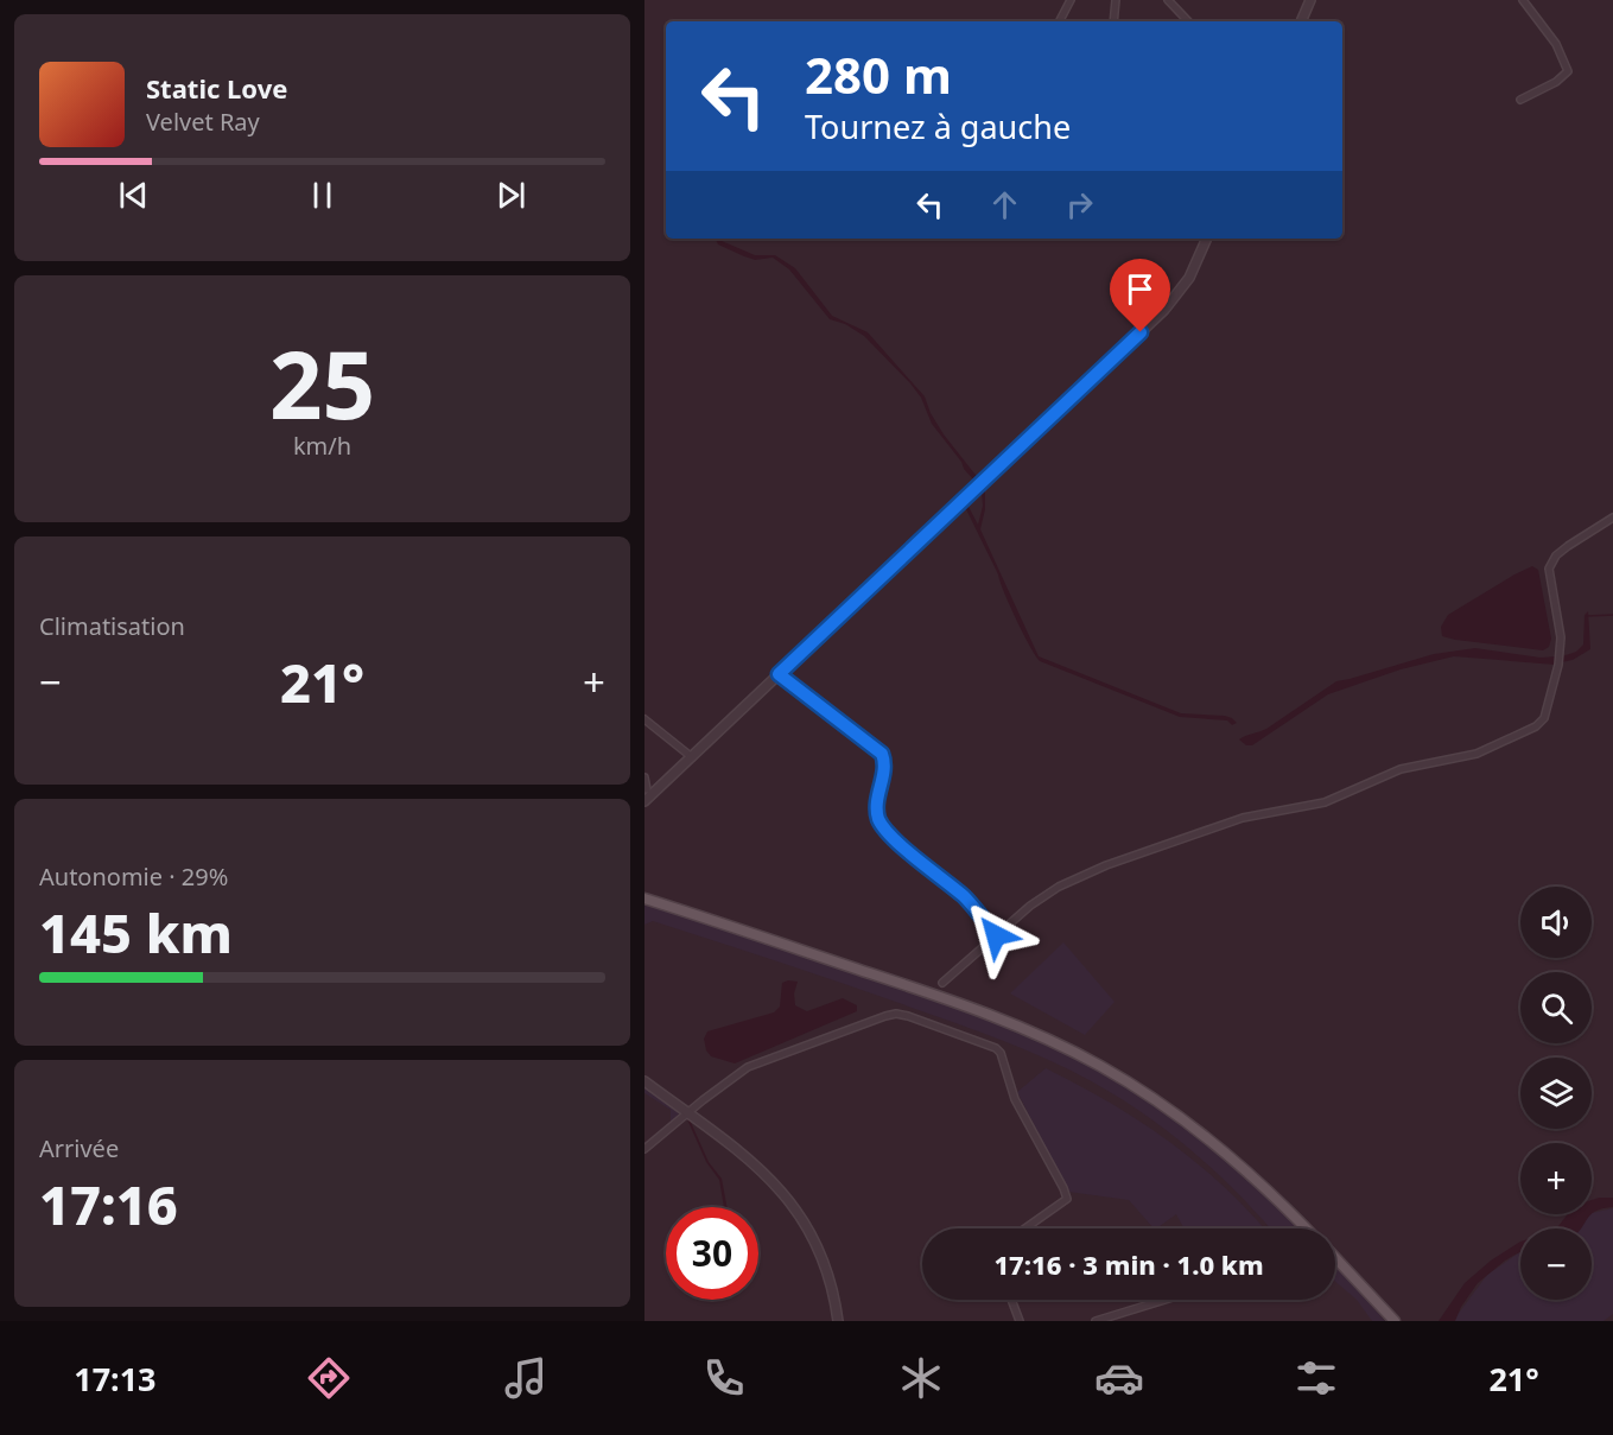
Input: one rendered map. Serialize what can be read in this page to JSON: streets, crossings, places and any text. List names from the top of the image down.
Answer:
{
  "page": {
    "turn": ["280 m", "Tournez à gauche"],
    "song": ["Static Love", "Velvet Ray"],
    "tile": [
      ["25", "km/h"],
      "Climatisation",
      ["Autonomie · 29%", "145 km"],
      ["Arrivée", "17:16"]
    ],
    "heat": ["−", "21°", "+"],
    "map_buttons": ["+", "−"],
    "limit": "30",
    "trip": "17:16 · 3 min · 1.0 km",
    "tabs": ["17:13", "21°"]
  }
}
